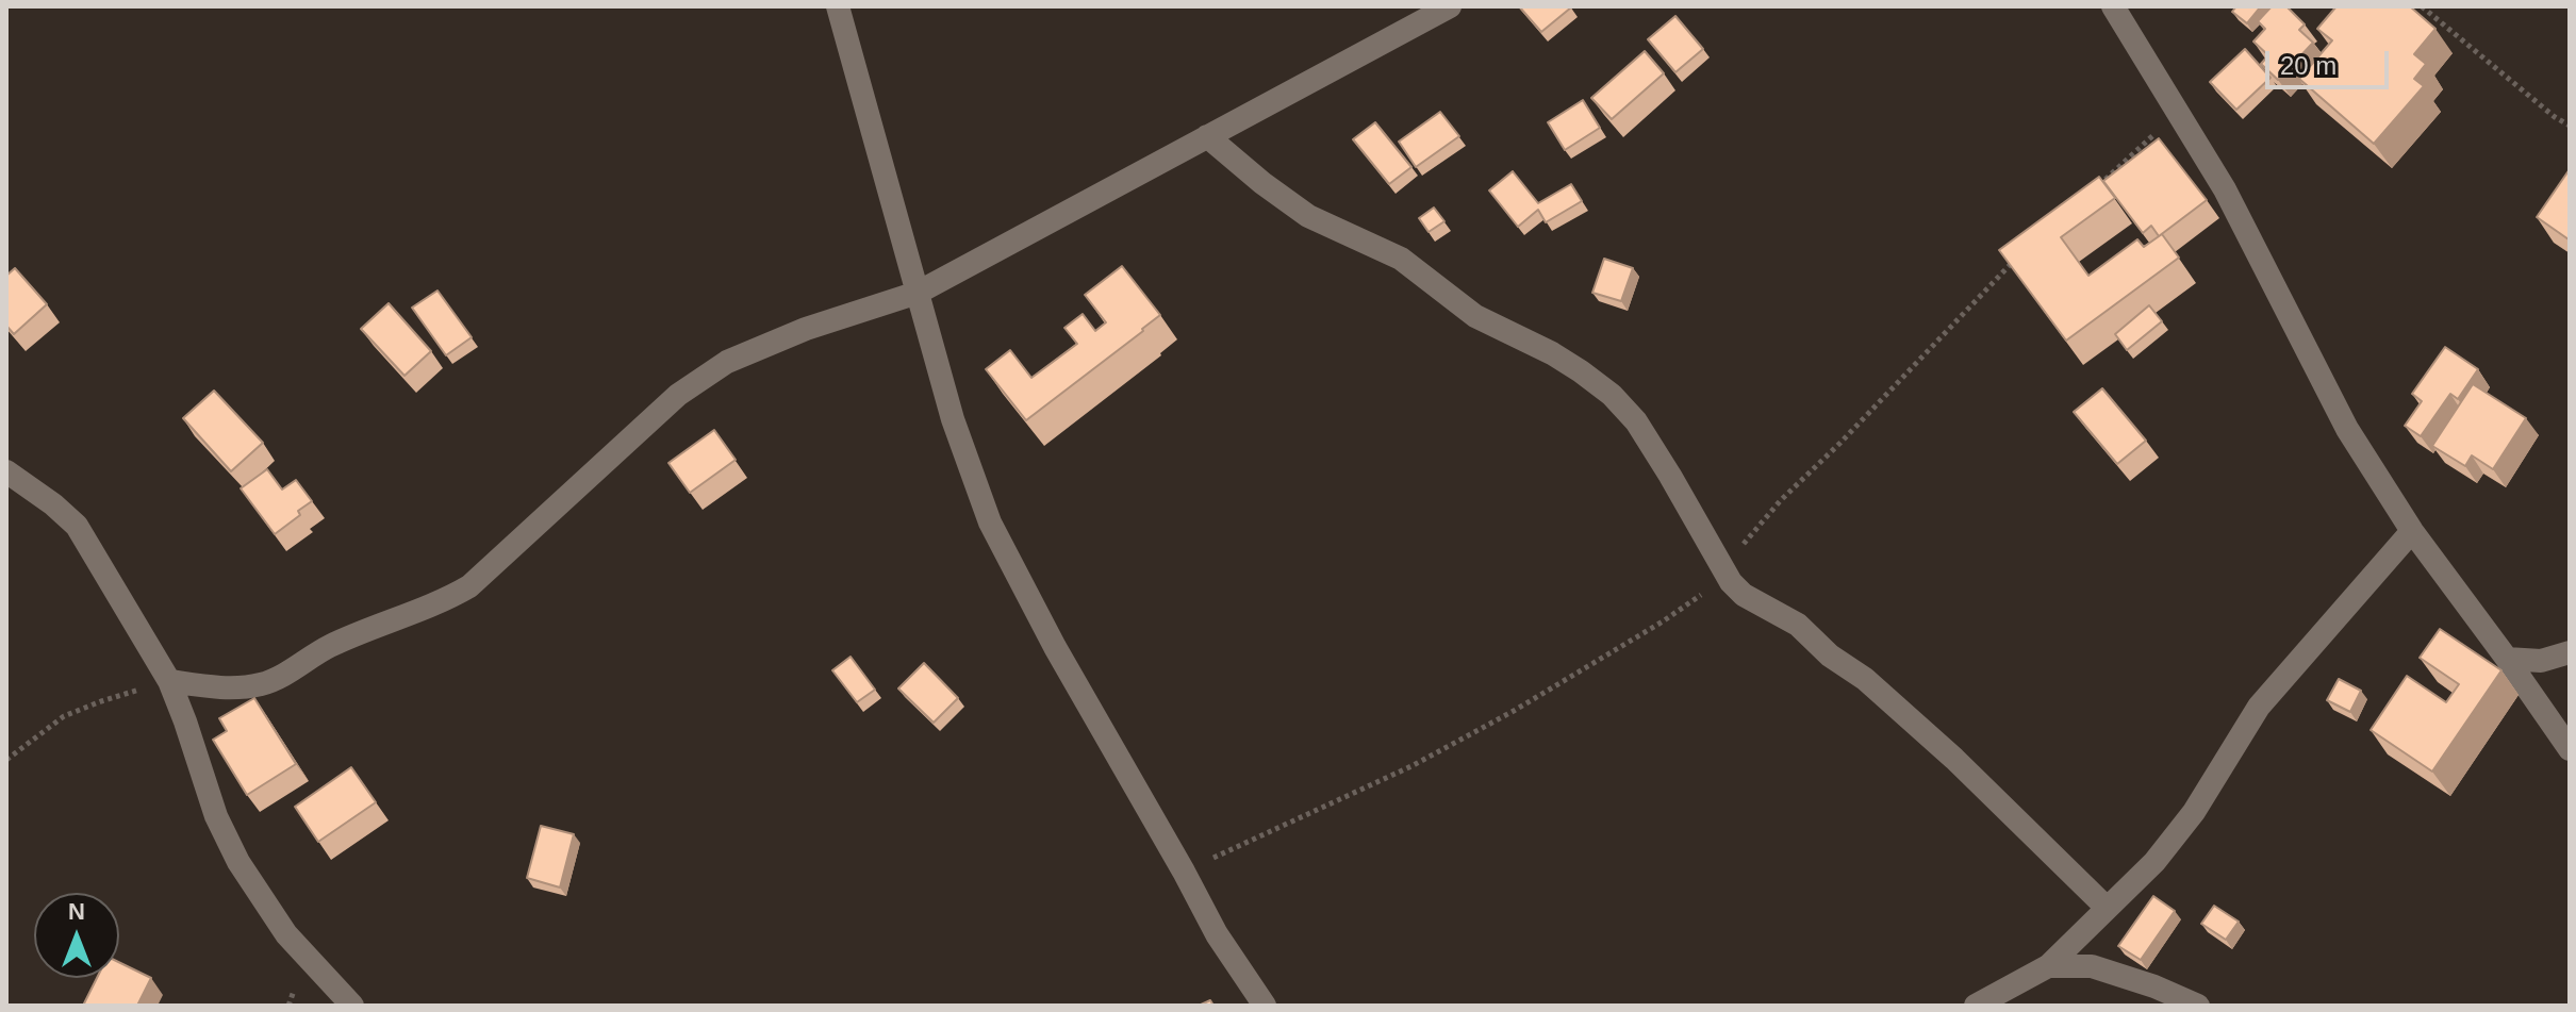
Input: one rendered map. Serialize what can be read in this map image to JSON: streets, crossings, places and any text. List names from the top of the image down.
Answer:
{
  "scale_bar": "20 m",
  "north": "top"
}
